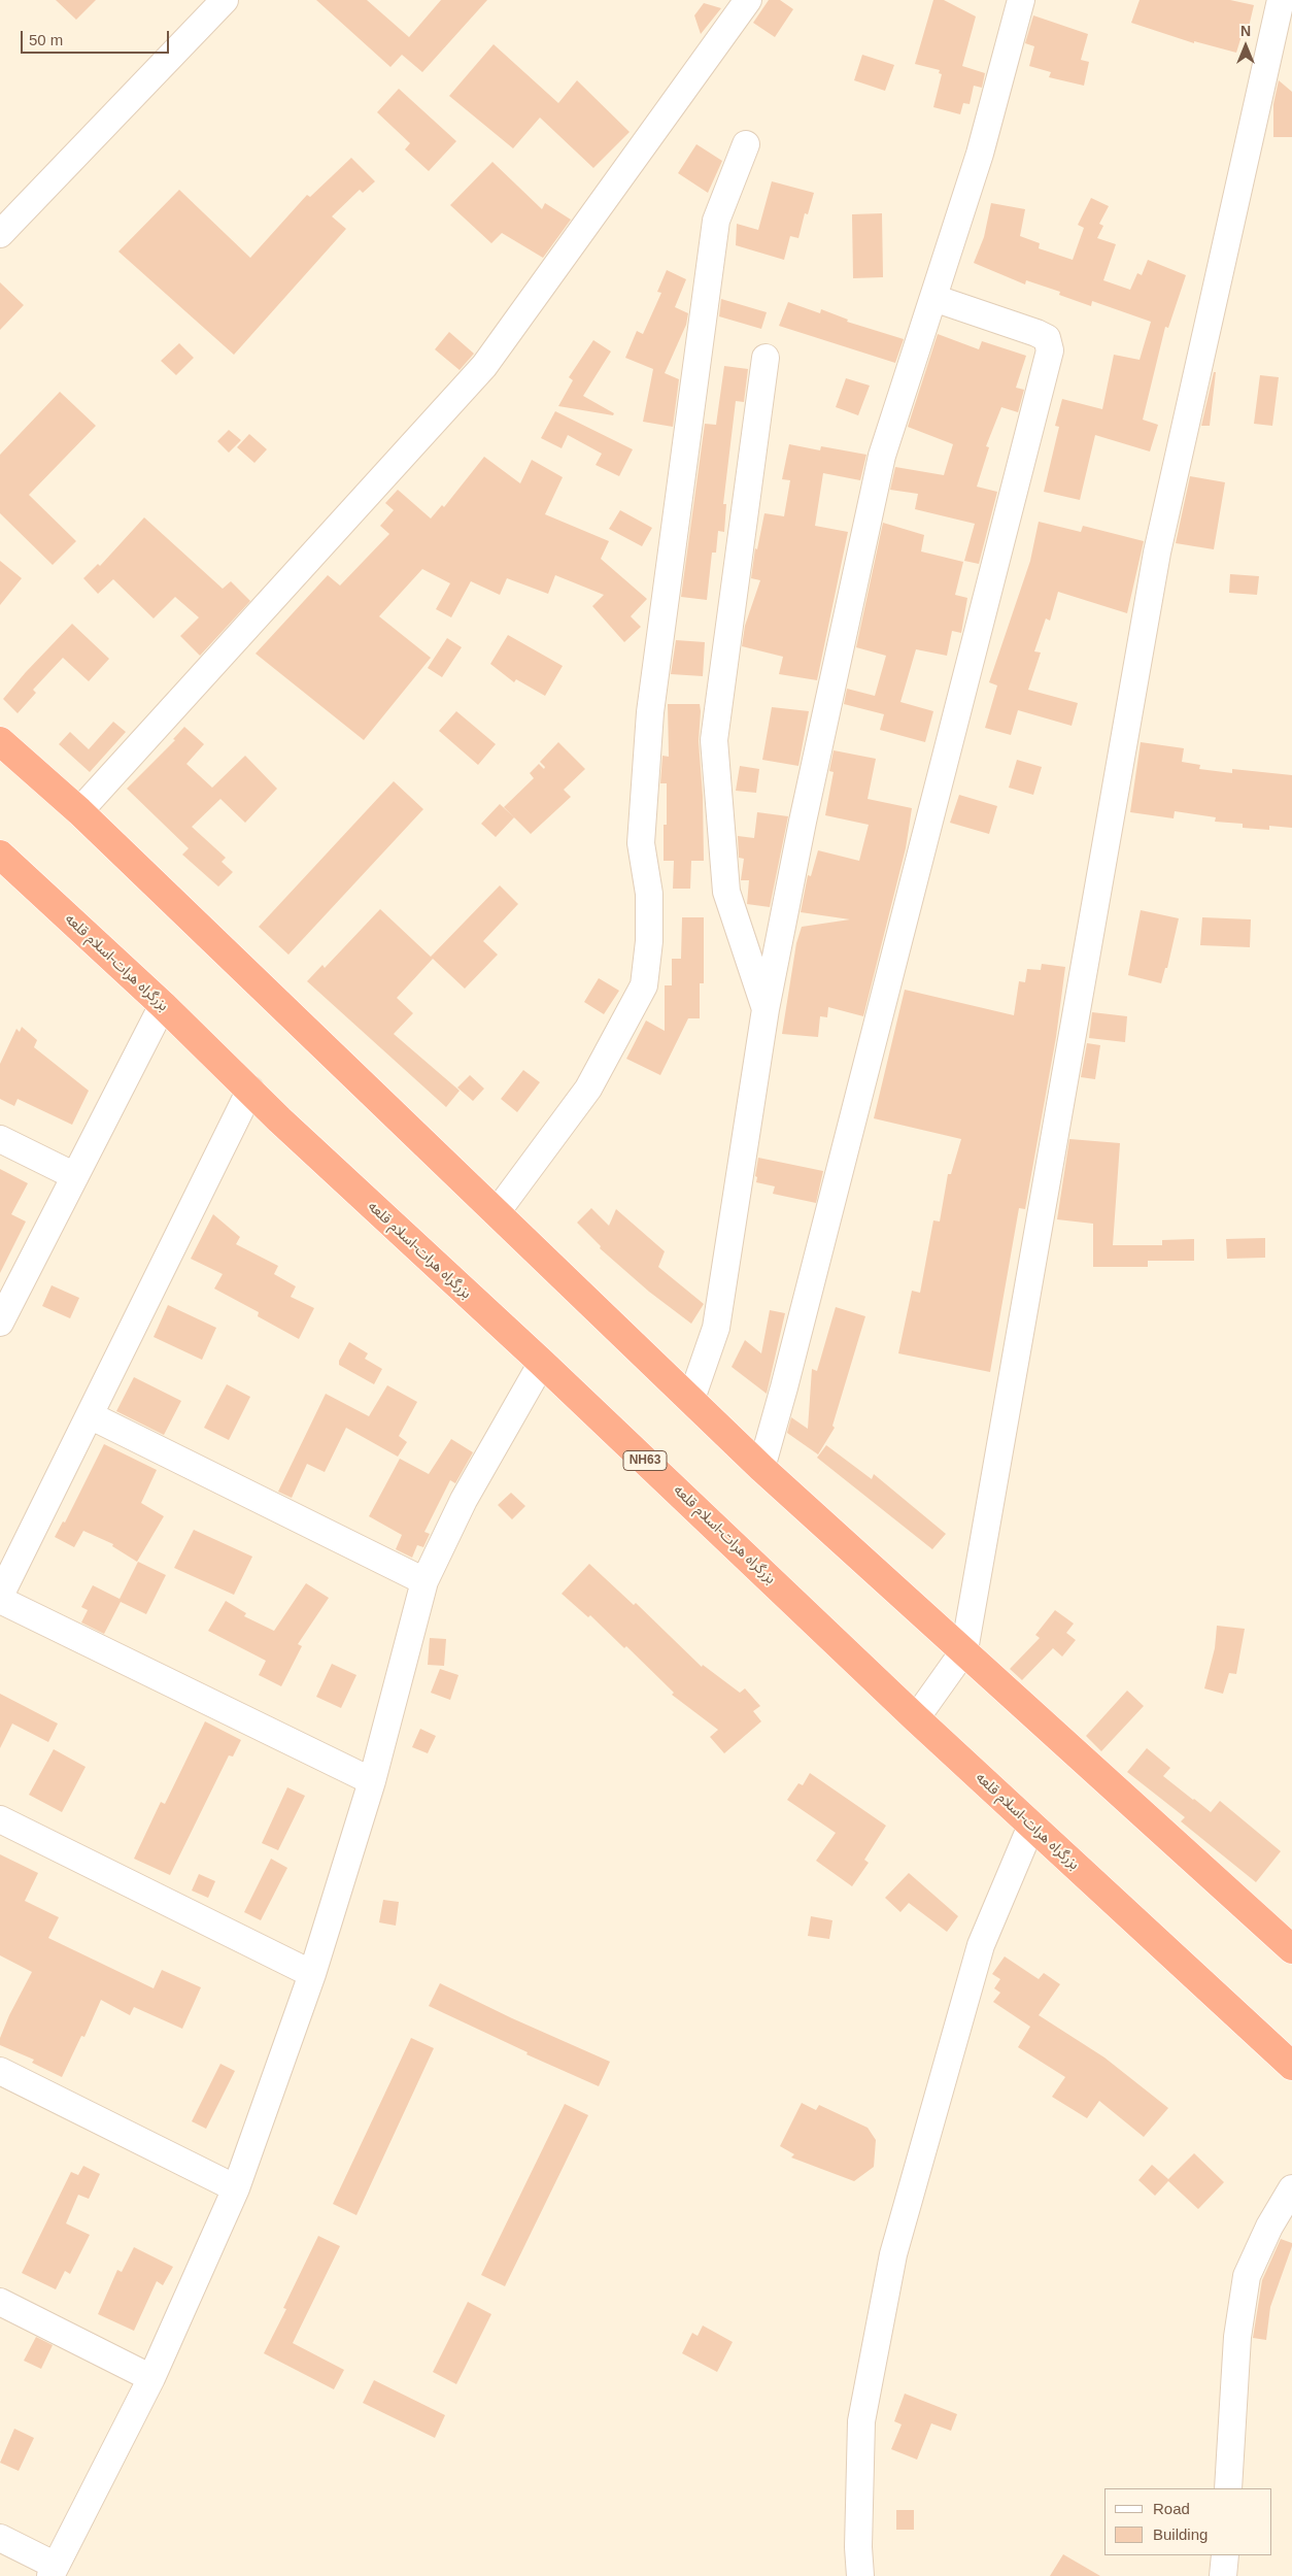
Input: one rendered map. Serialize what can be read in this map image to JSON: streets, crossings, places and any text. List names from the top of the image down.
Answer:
{
  "streets": {
    "highway": ["بزرگراه هرات-اسلام قلعه", "NH63"]
  },
  "legend": ["Road", "Building"],
  "scale_bar": "50 m",
  "north": "top"
}
